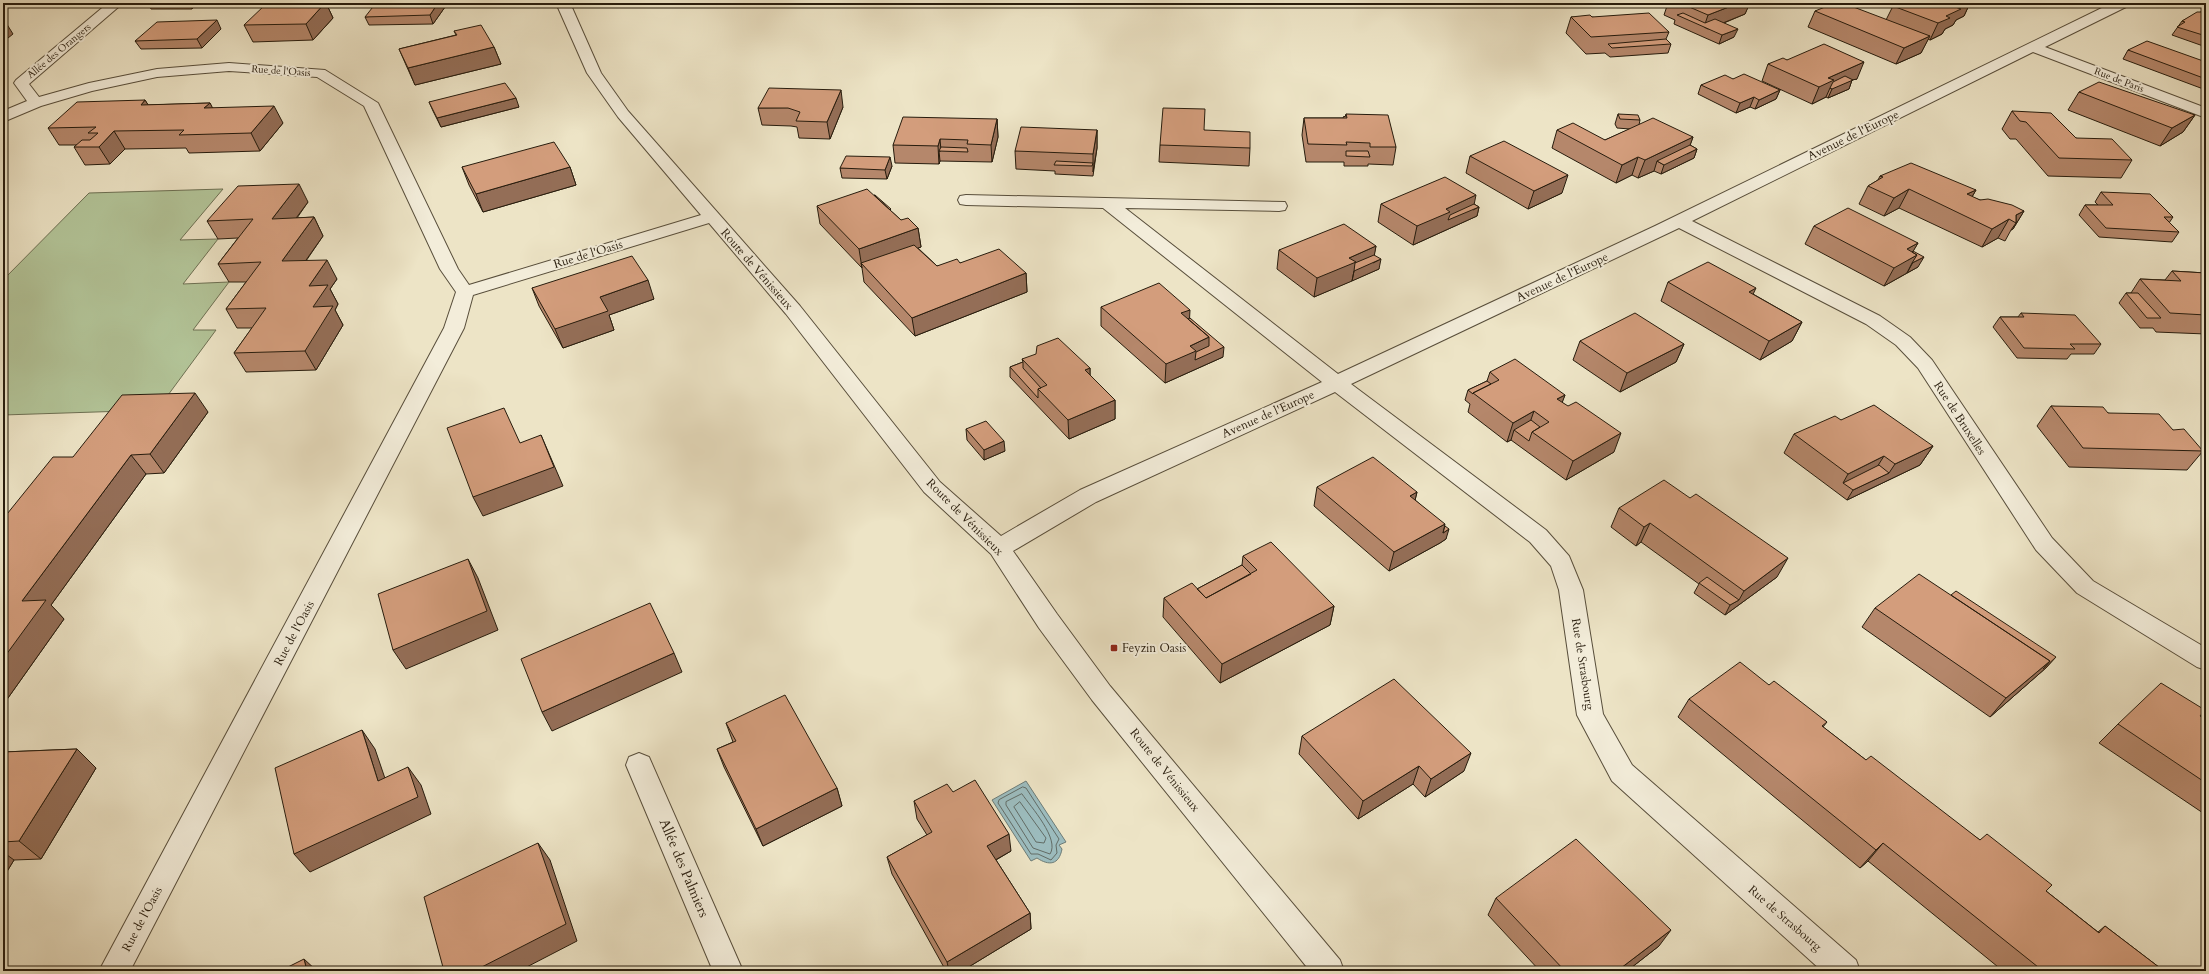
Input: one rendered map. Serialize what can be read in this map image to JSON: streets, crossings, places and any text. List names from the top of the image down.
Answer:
{
  "streets": {
    "street": [
      "Allée des Orangers",
      "Rue de l'Oasis",
      "Rue de Paris",
      "Avenue de l'Europe",
      "Route de Vénissieux",
      "Rue de Bruxelles",
      "Rue de Strasbourg",
      "Allée des Palmiers"
    ]
  },
  "crossings": [
    ["Allée des Orangers", "Rue de l'Oasis"],
    ["Rue de l'Oasis", "Route de Vénissieux"],
    ["Rue de Paris", "Avenue de l'Europe"],
    ["Avenue de l'Europe", "Route de Vénissieux"],
    ["Avenue de l'Europe", "Rue de Bruxelles"],
    ["Avenue de l'Europe", "Rue de Strasbourg"]
  ],
  "places": {
    "transit": ["Feyzin Oasis"]
  }
}
